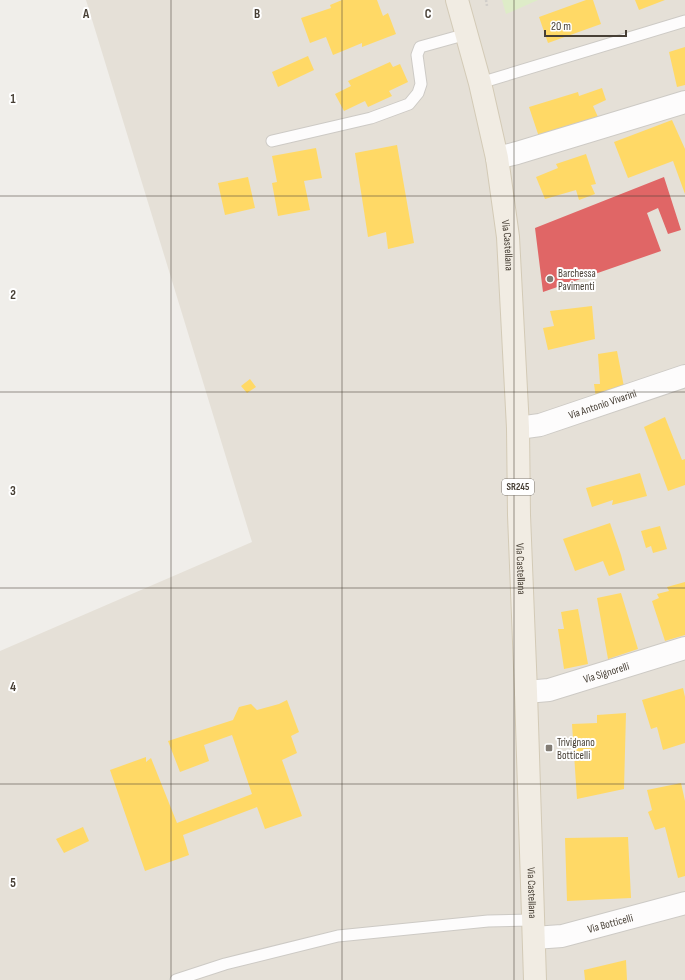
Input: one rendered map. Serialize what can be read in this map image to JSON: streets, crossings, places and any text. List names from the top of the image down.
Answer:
{
  "streets": {
    "main road": ["Via Castellana", "SR245"],
    "street": ["Via Antonio Vivarini", "Via Signorelli", "Via Botticelli"]
  },
  "crossings": [
    ["Via Castellana", "Via Antonio Vivarini"],
    ["Via Castellana", "Via Signorelli"],
    ["Via Castellana", "Via Botticelli"]
  ],
  "places": {
    "other": ["Barchessa Pavimenti"],
    "transit": ["Trivignano Botticelli"]
  },
  "scale_bar": "20 m",
  "grid": {
    "columns": ["A", "B", "C"],
    "rows": [
      "1",
      "2",
      "3",
      "4",
      "5"
    ]
  }
}
